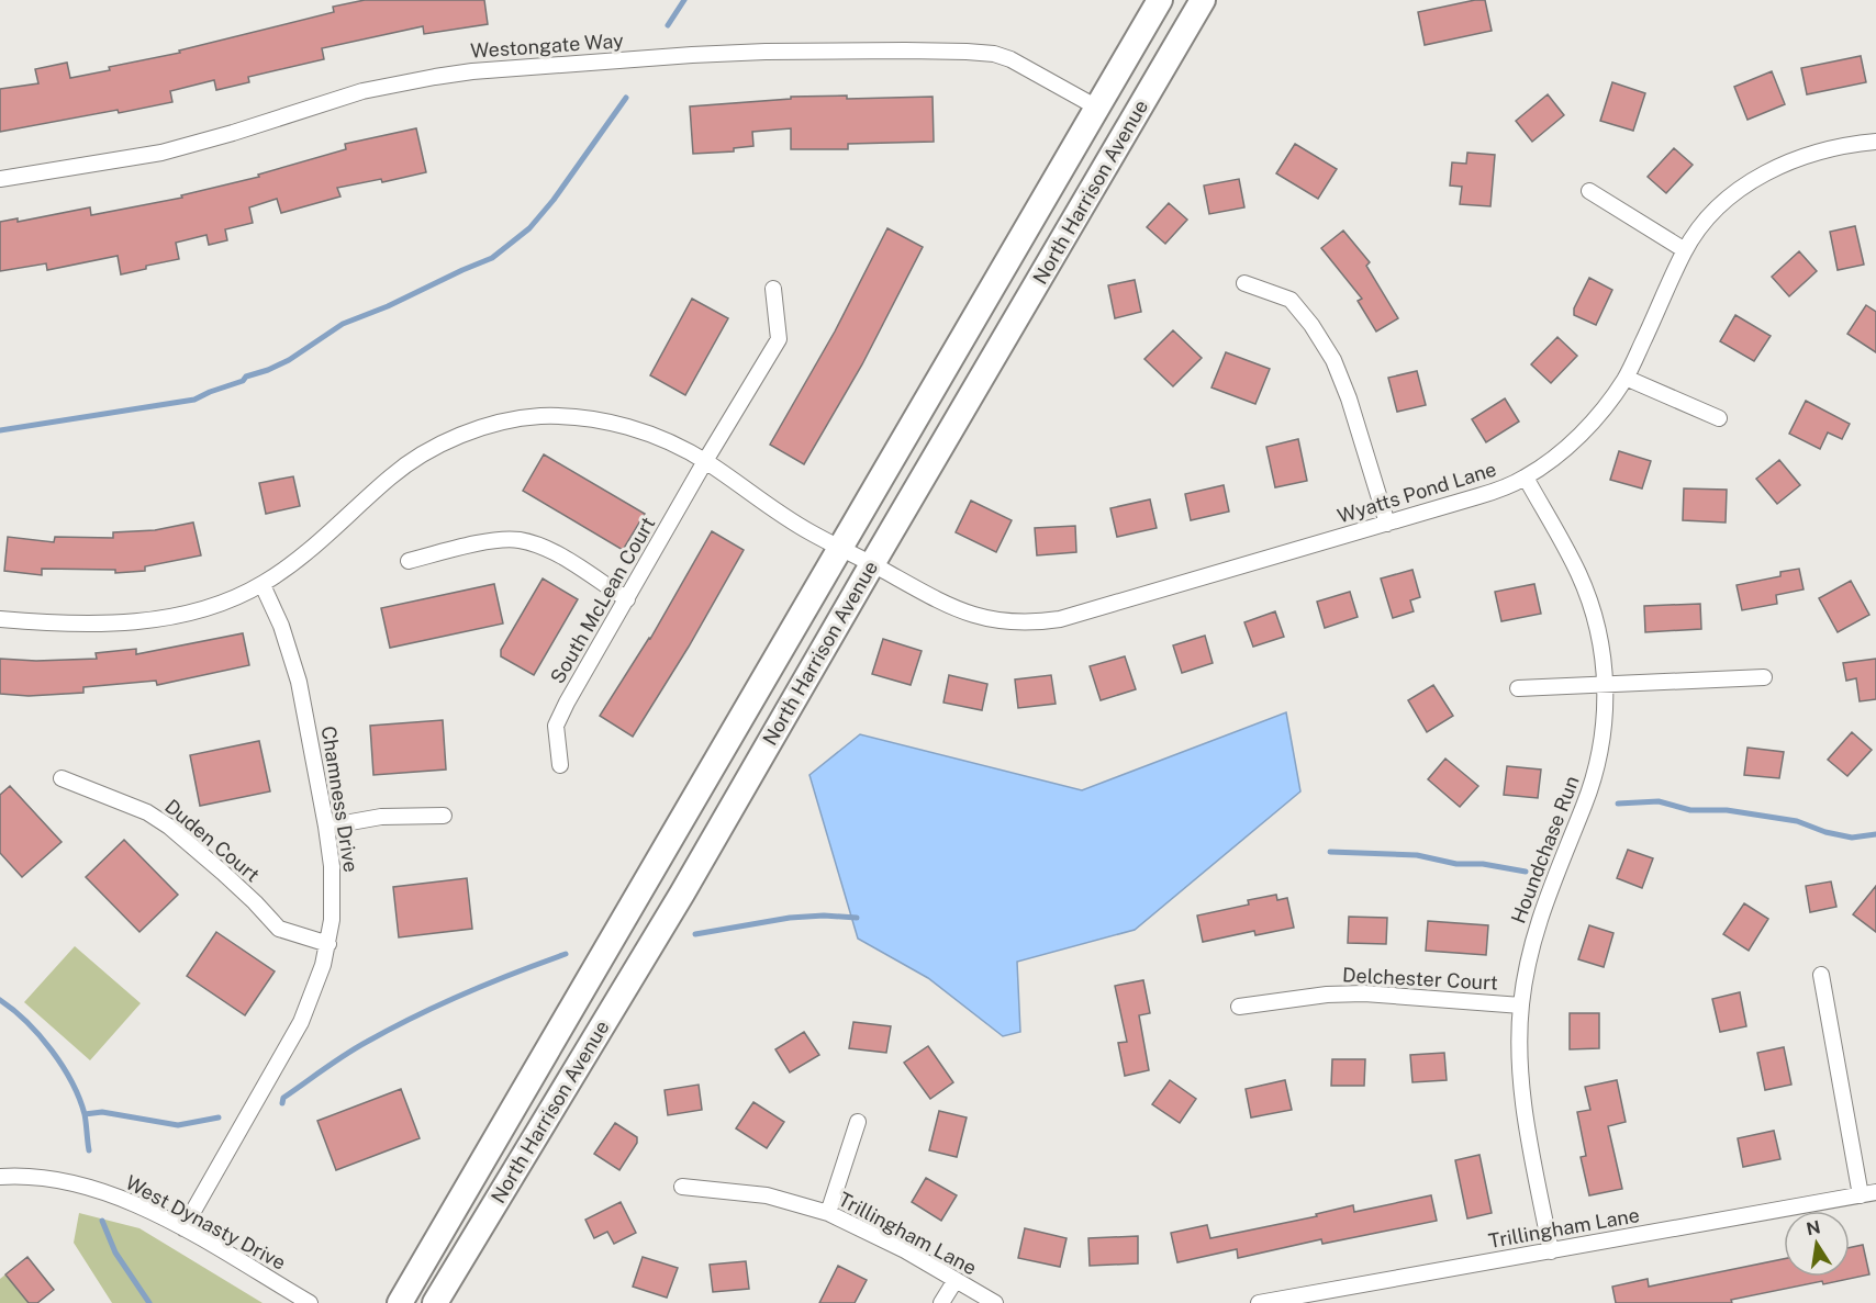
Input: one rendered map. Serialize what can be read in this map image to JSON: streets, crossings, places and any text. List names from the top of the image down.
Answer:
{
  "streets": {
    "main road": ["North Harrison Avenue"],
    "street": [
      "Westongate Way",
      "Wyatts Pond Lane",
      "South McLean Court",
      "Chamness Drive",
      "Duden Court",
      "Houndchase Run",
      "Delchester Court",
      "West Dynasty Drive",
      "Trillingham Lane"
    ]
  },
  "crossings": [
    ["Westongate Way", "North Harrison Avenue"],
    ["North Harrison Avenue", "Wyatts Pond Lane"],
    ["Wyatts Pond Lane", "South McLean Court"],
    ["Wyatts Pond Lane", "Chamness Drive"],
    ["Wyatts Pond Lane", "Houndchase Run"],
    ["Chamness Drive", "Duden Court"],
    ["Chamness Drive", "West Dynasty Drive"],
    ["Houndchase Run", "Delchester Court"],
    ["Houndchase Run", "Trillingham Lane"]
  ],
  "north": "top"
}
